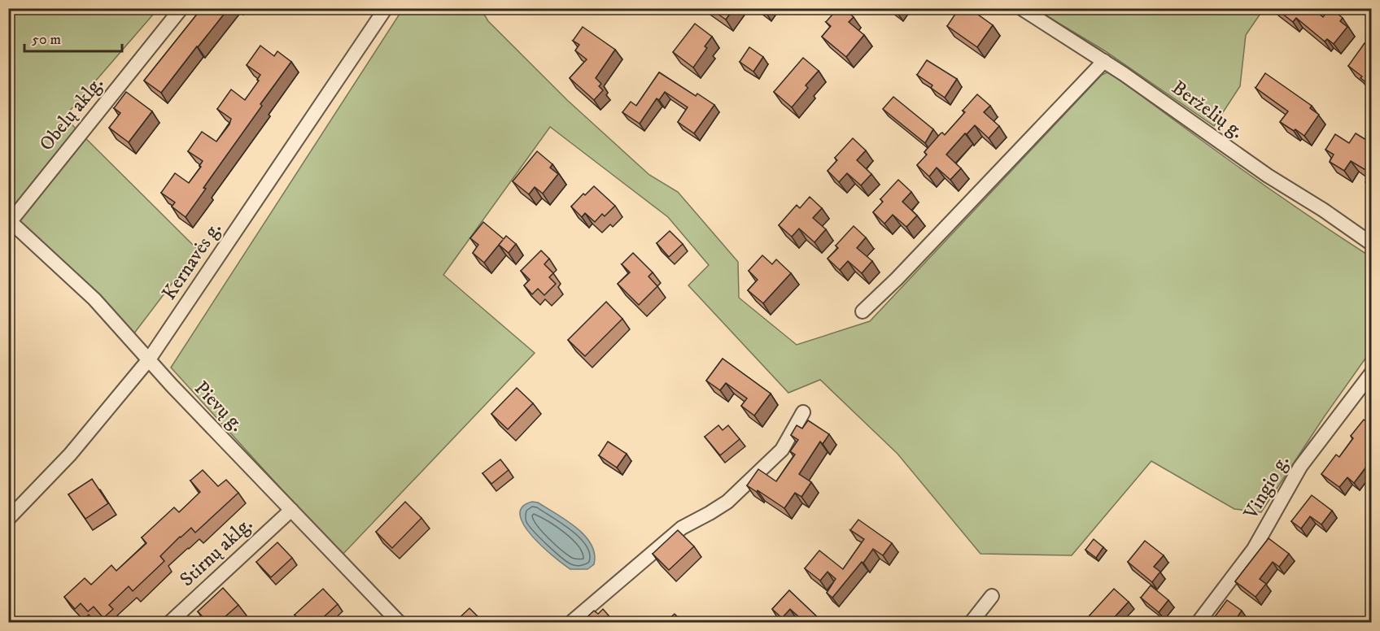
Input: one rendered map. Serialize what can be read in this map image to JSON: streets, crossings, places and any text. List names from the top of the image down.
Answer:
{
  "streets": {
    "street": [
      "Berželių g.",
      "Obelų aklg.",
      "Kernavės g.",
      "Pievų g.",
      "Vingio g.",
      "Stirnų aklg."
    ]
  },
  "crossings": [
    ["Obelų aklg.", "Pievų g."],
    ["Kernavės g.", "Pievų g."],
    ["Pievų g.", "Stirnų aklg."]
  ],
  "scale_bar": "50 m"
}
